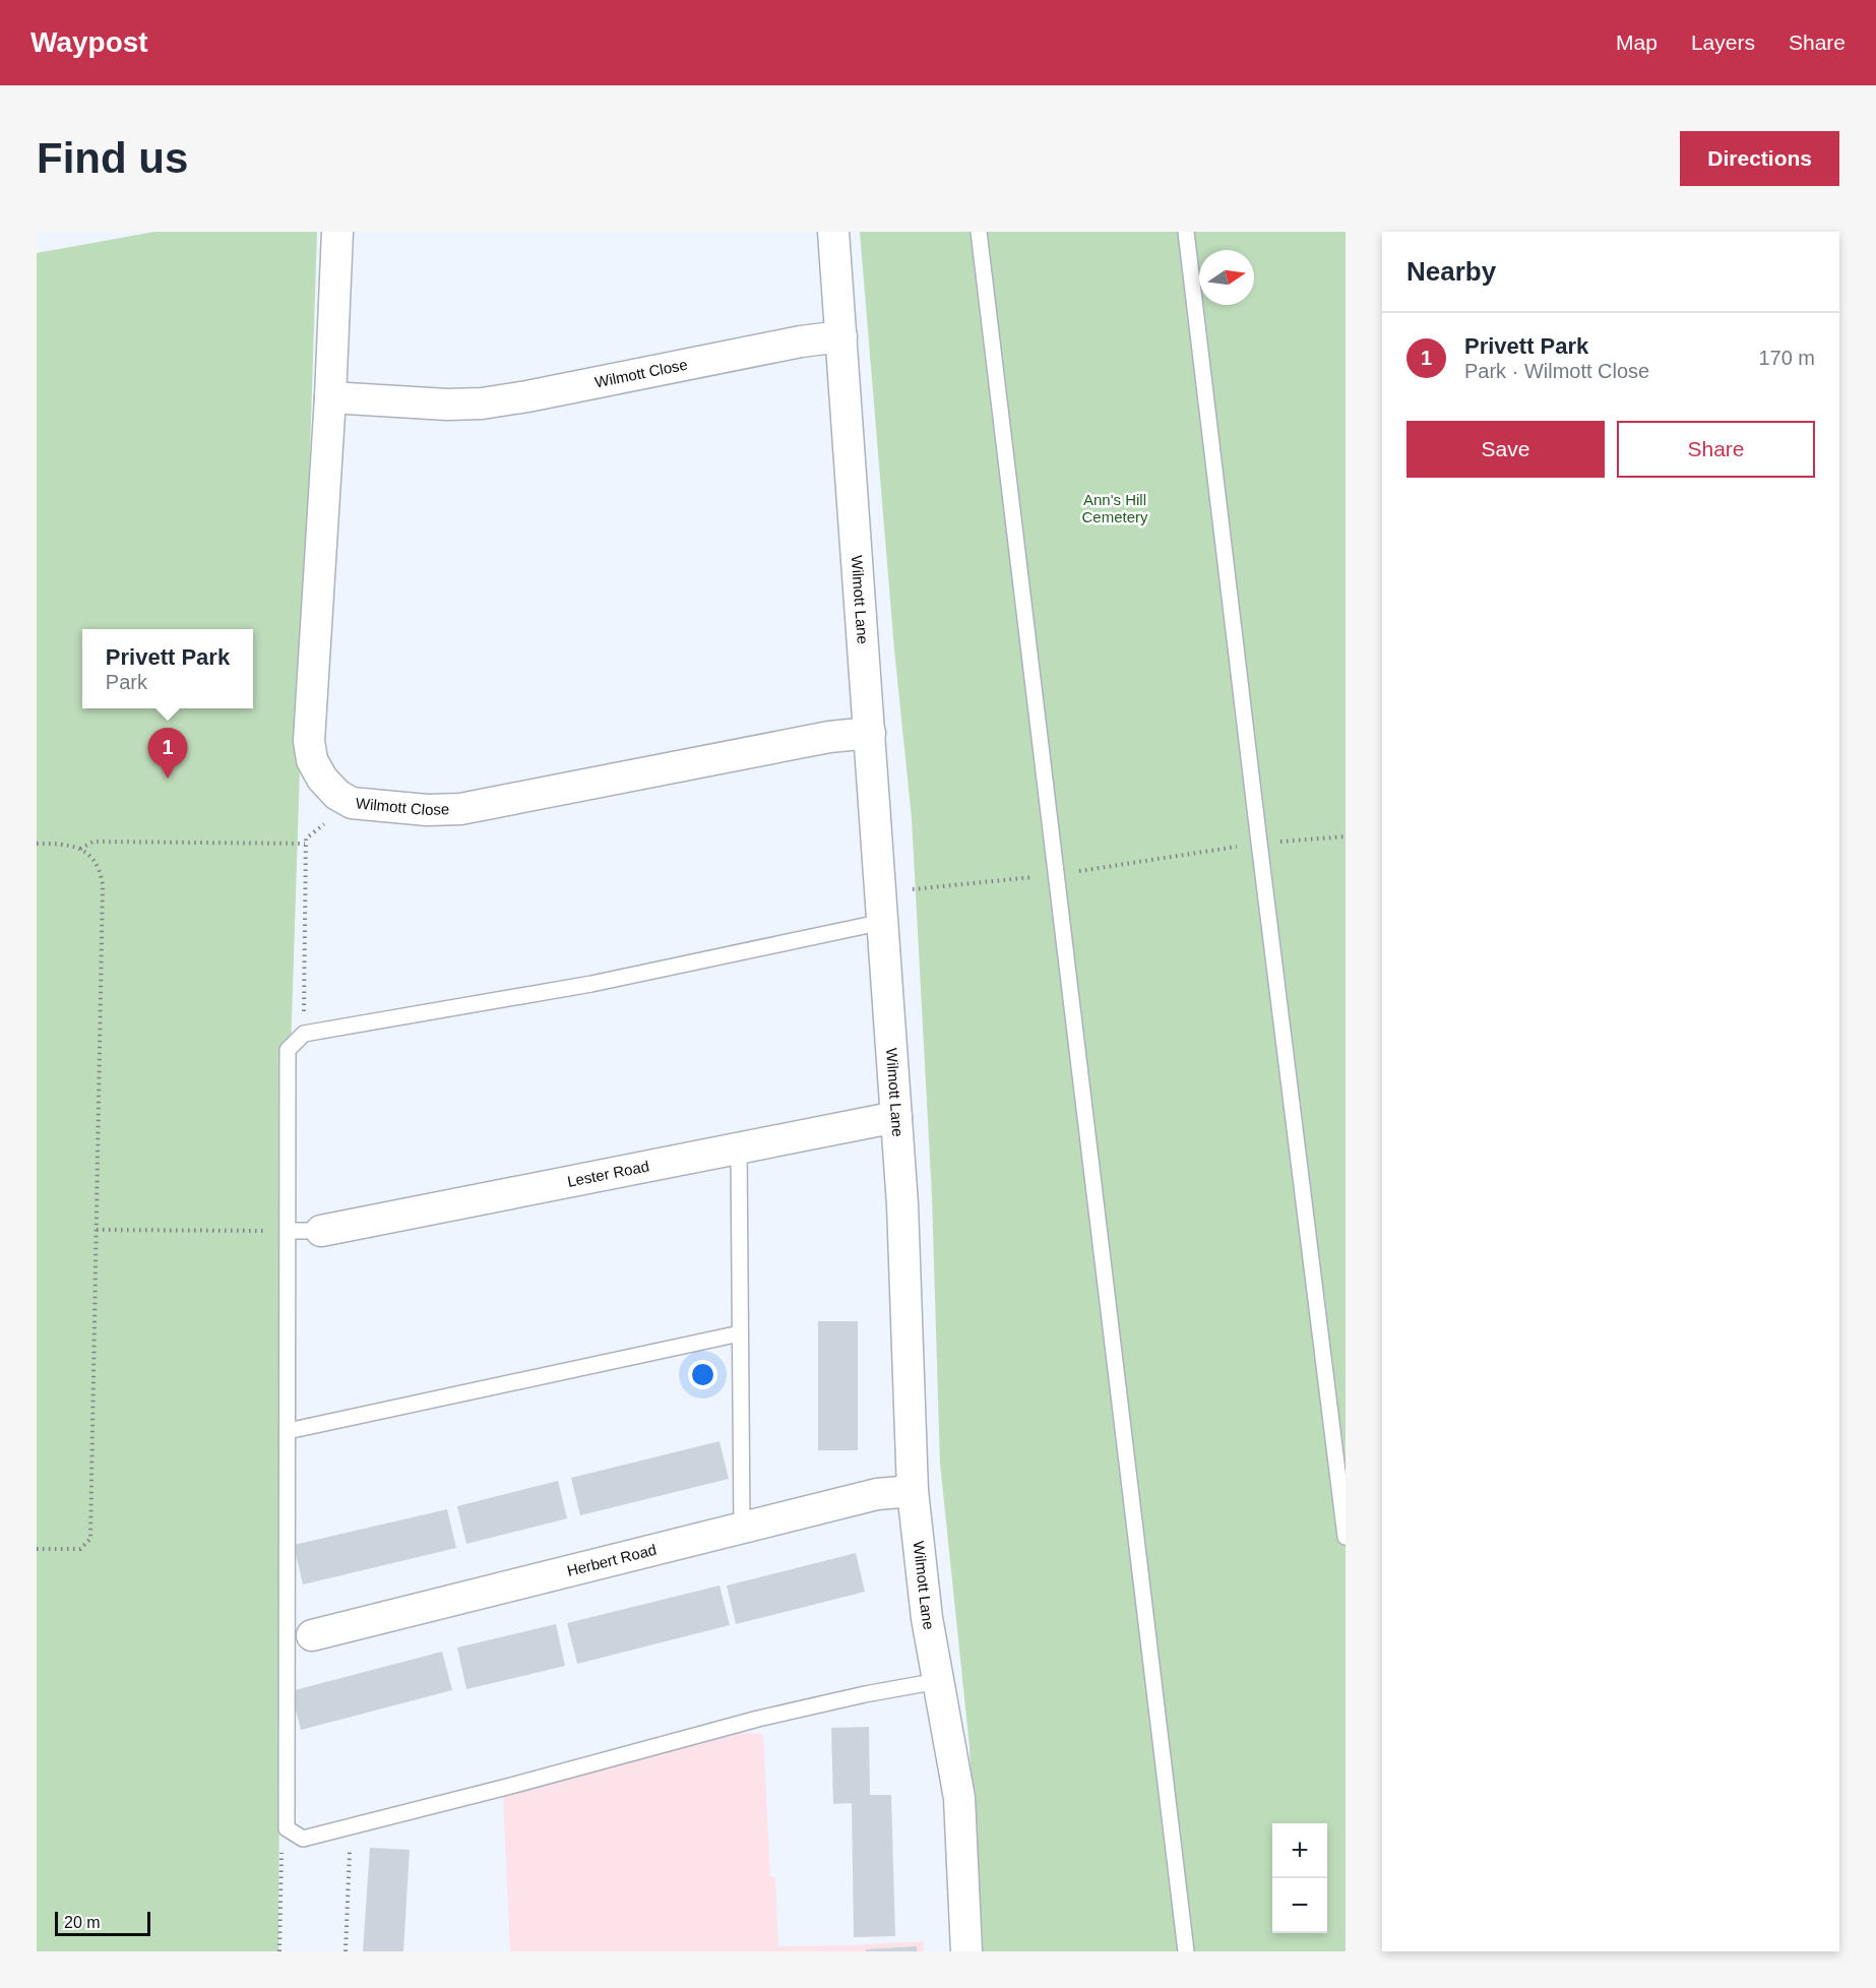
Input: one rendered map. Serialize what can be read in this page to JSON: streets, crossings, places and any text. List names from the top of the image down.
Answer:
{
  "streets": {
    "street": [
      "Wilmott Close",
      "Wilmott Lane",
      "Lester Road",
      "Herbert Road"
    ]
  },
  "crossings": [
    ["Wilmott Close", "Wilmott Lane"],
    ["Wilmott Lane", "Lester Road"],
    ["Wilmott Lane", "Herbert Road"]
  ],
  "parks": ["Ann's Hill Cemetery"],
  "scale_bar": "20 m",
  "north": "right",
  "page": {
    "header": "Waypost",
    "nav": ["Map", "Layers", "Share"],
    "buttons": [
      "Directions",
      ["Save", "Share"]
    ],
    "title": "Find us",
    "heading": "Nearby",
    "list": [
      {
        "mark": "1",
        "name": "Privett Park",
        "note": "Park · Wilmott Close",
        "value": "170 m"
      }
    ],
    "popup": ["Privett Park", "Park"],
    "pins": "1",
    "map_buttons": ["+", "−"],
    "scale": "20 m"
  }
}
